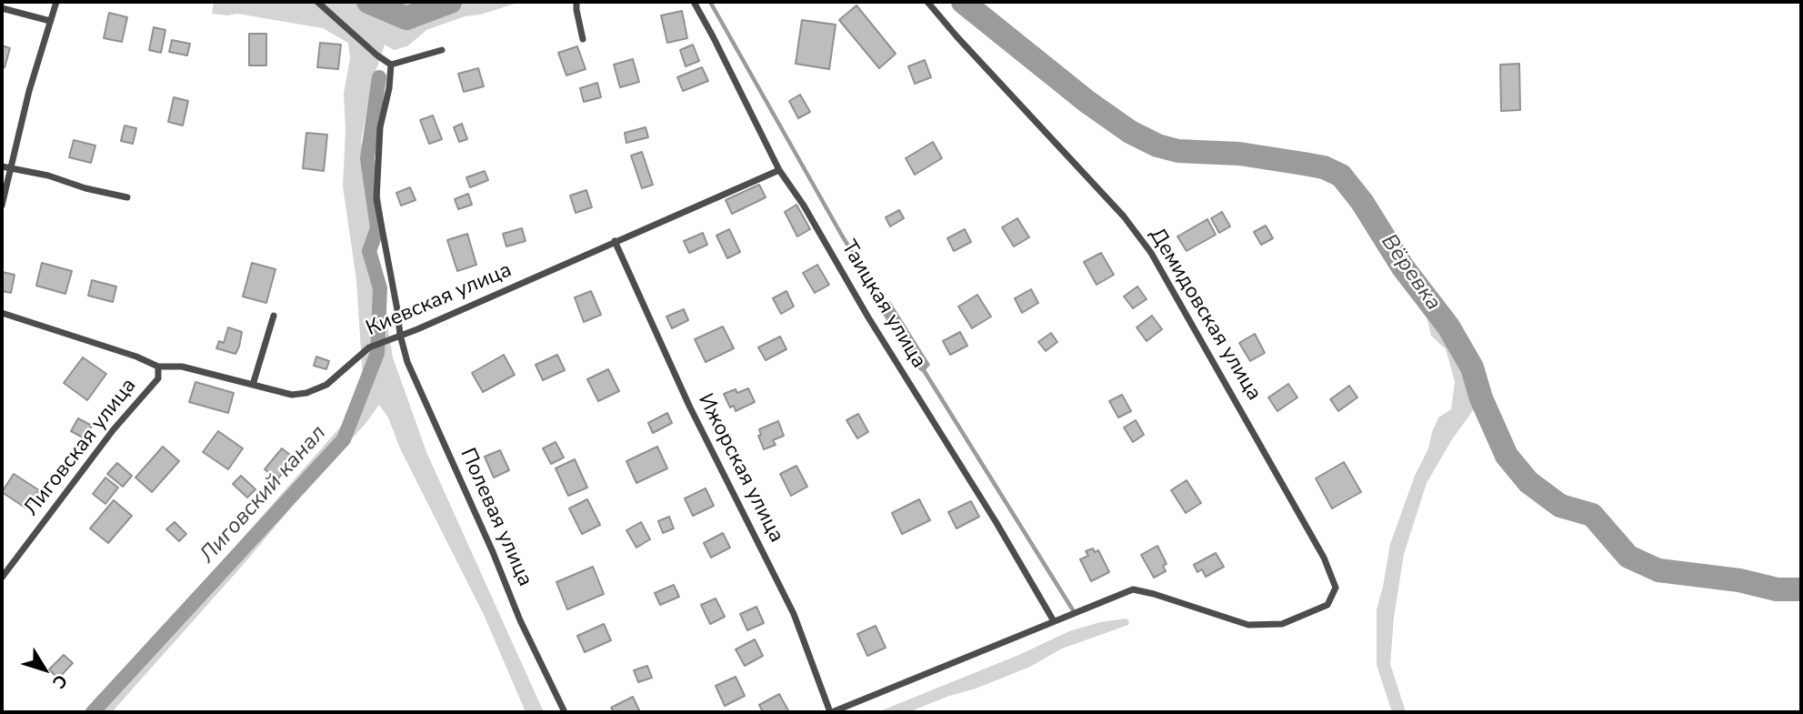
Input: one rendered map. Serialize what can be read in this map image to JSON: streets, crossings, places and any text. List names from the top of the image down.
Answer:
{
  "streets": {
    "street": [
      "Киевская улица",
      "Таицкая улица",
      "Демидовская улица",
      "Лиговская улица",
      "Ижорская улица",
      "Полевая улица"
    ]
  },
  "crossings": [
    ["Киевская улица", "Таицкая улица"],
    ["Киевская улица", "Лиговская улица"],
    ["Киевская улица", "Ижорская улица"],
    ["Киевская улица", "Полевая улица"],
    ["Таицкая улица", "Демидовская улица"]
  ],
  "water": ["Вёревка", "Лиговский канал"],
  "north": "bottom right"
}
